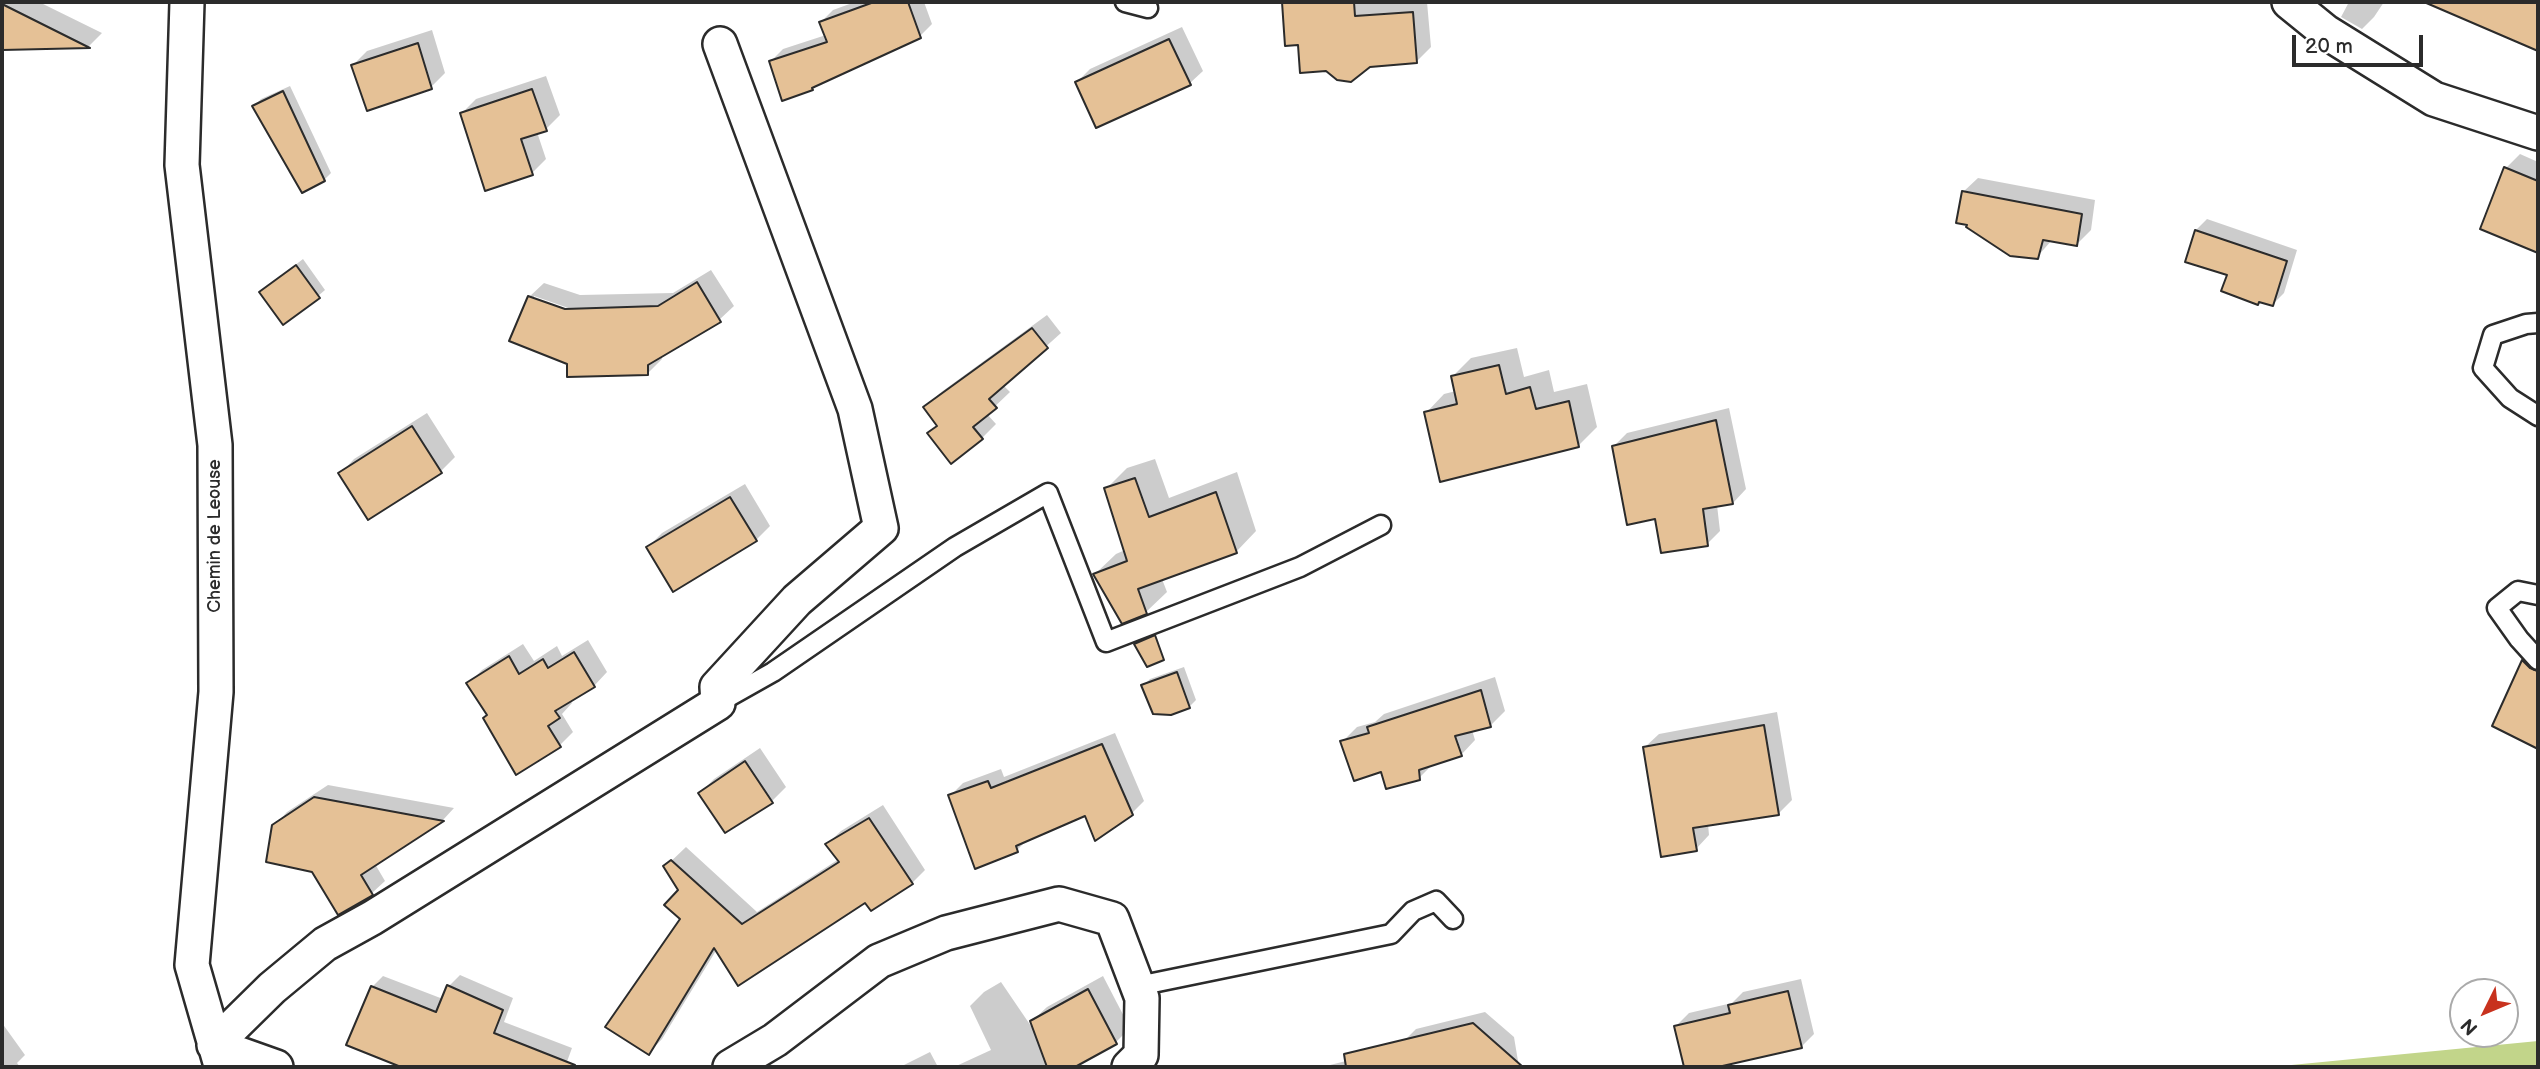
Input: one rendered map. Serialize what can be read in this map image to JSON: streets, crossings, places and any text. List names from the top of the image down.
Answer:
{
  "streets": {
    "street": ["Chemin de Leouse"]
  },
  "scale_bar": "20 m",
  "north": "bottom left"
}
